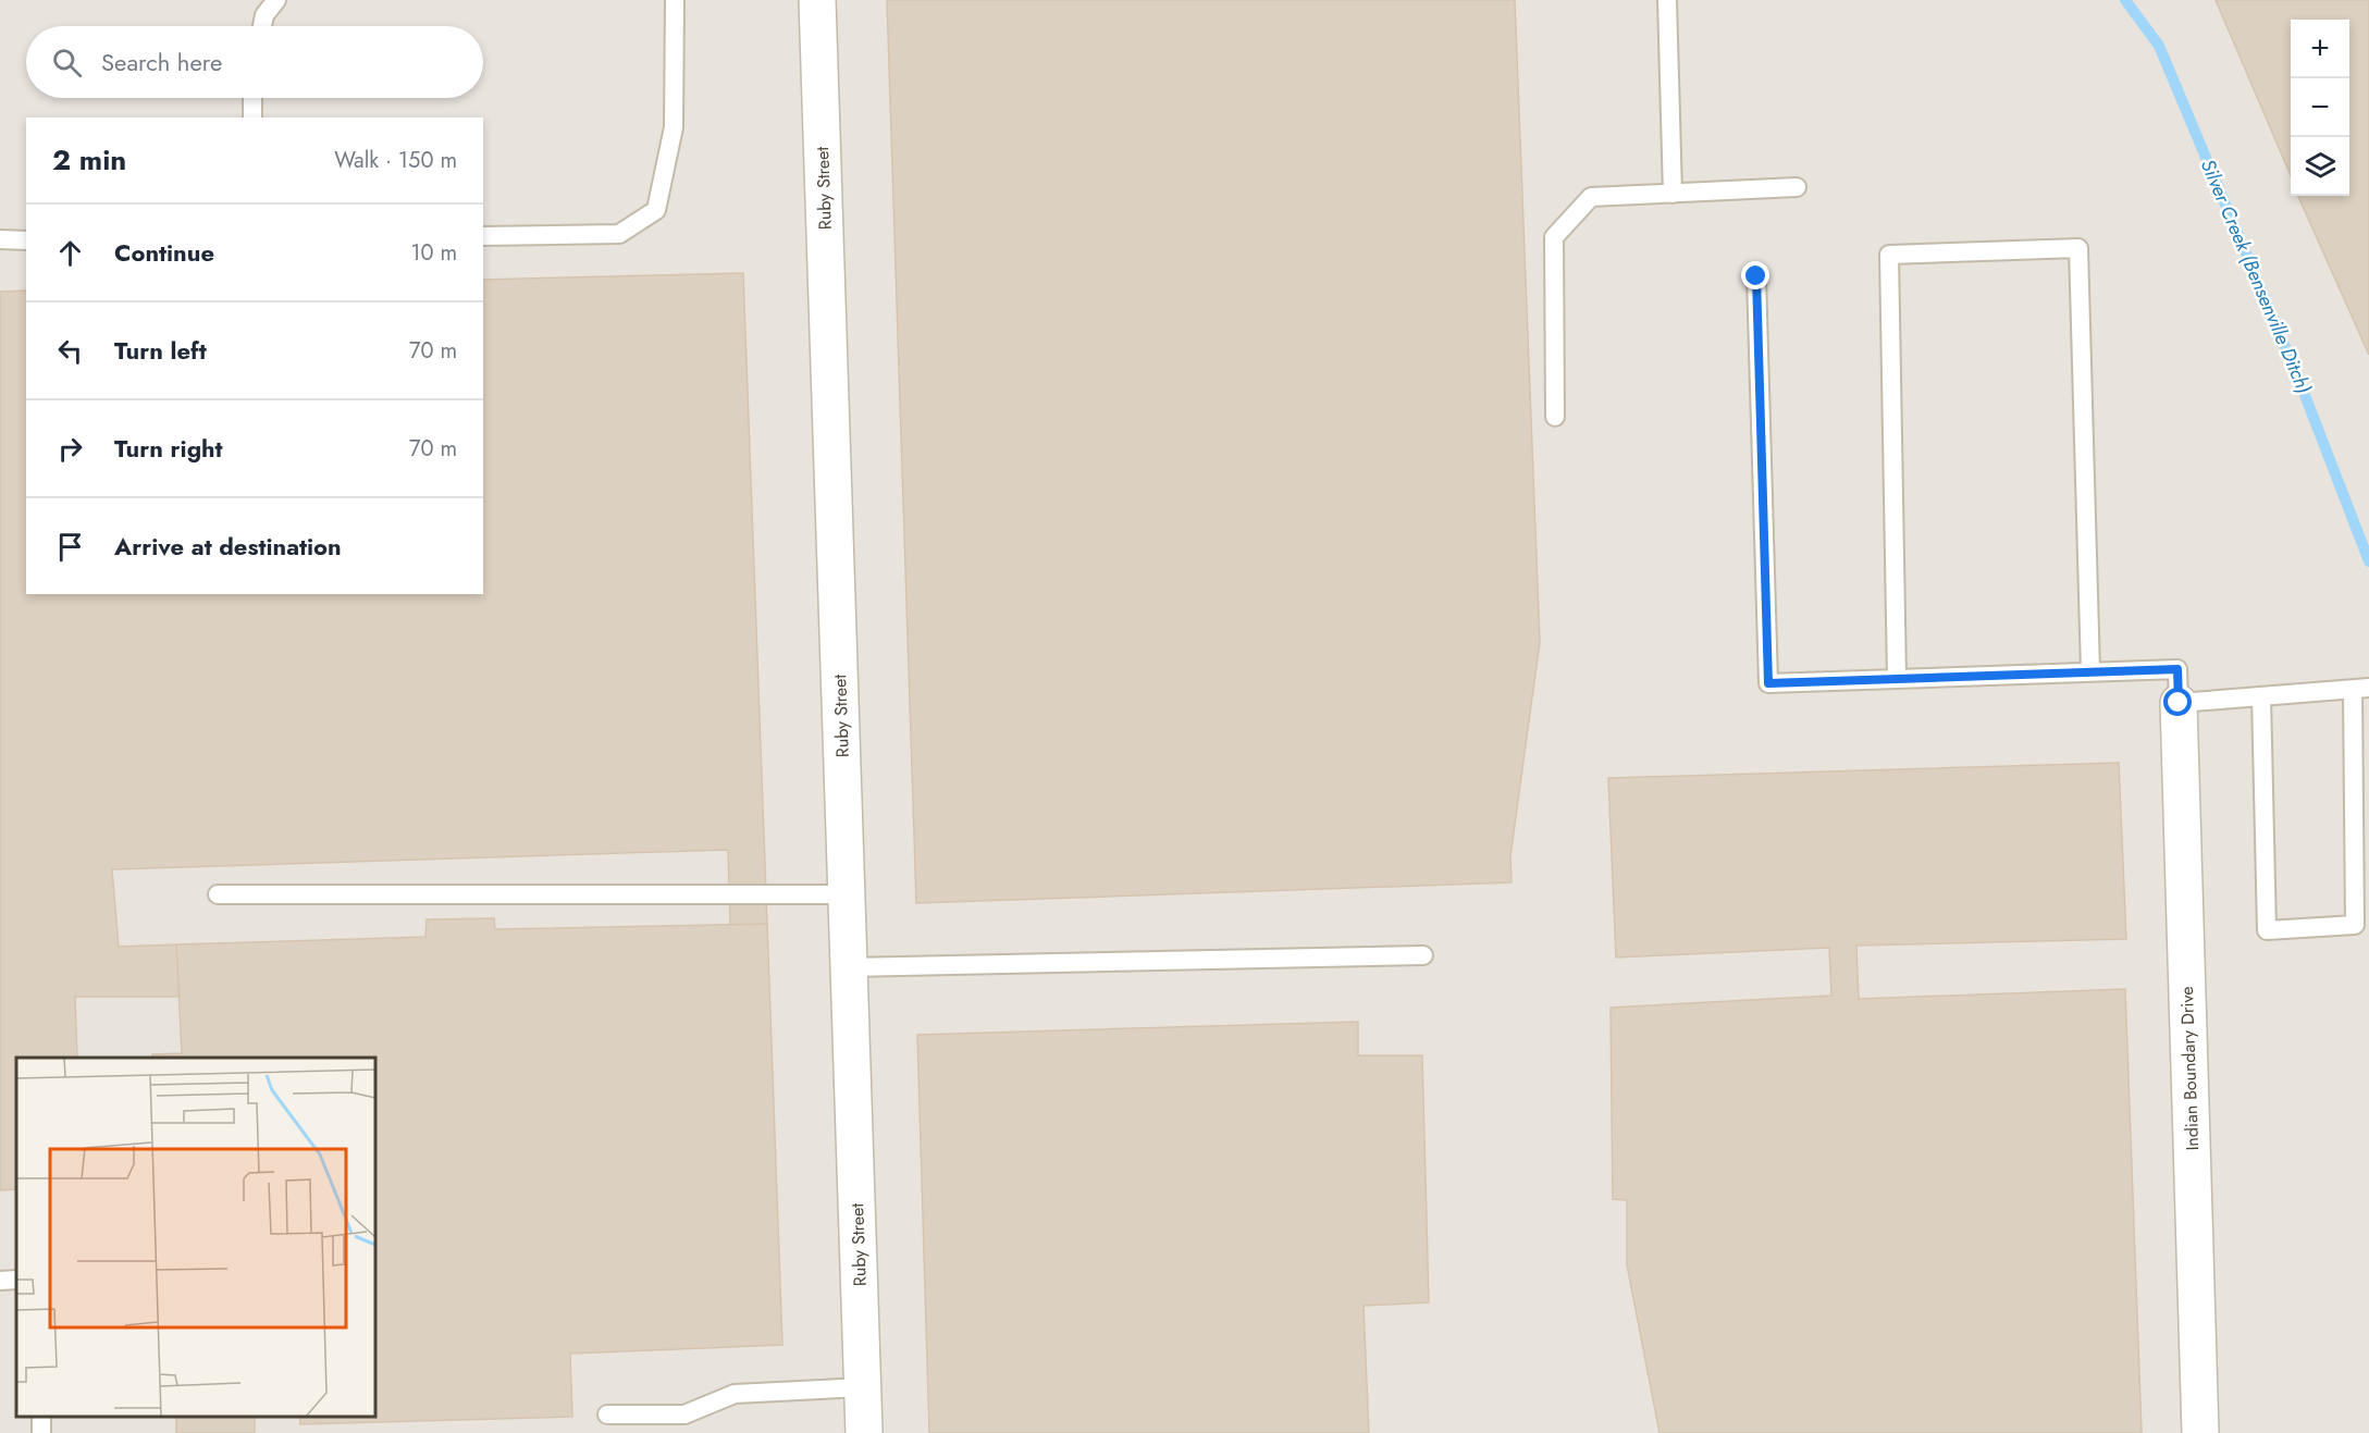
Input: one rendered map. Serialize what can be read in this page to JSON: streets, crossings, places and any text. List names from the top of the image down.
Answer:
{
  "streets": {
    "street": ["Ruby Street", "Indian Boundary Drive"]
  },
  "water": ["Silver Creek (Bensenville Ditch)"],
  "page": {
    "map_buttons": ["+", "−"],
    "search": "Search here",
    "heading": ["2 min", "Walk · 150 m"],
    "list": [
      ["Continue", "10 m"],
      ["Turn left", "70 m"],
      ["Turn right", "70 m"],
      "Arrive at destination"
    ]
  }
}
